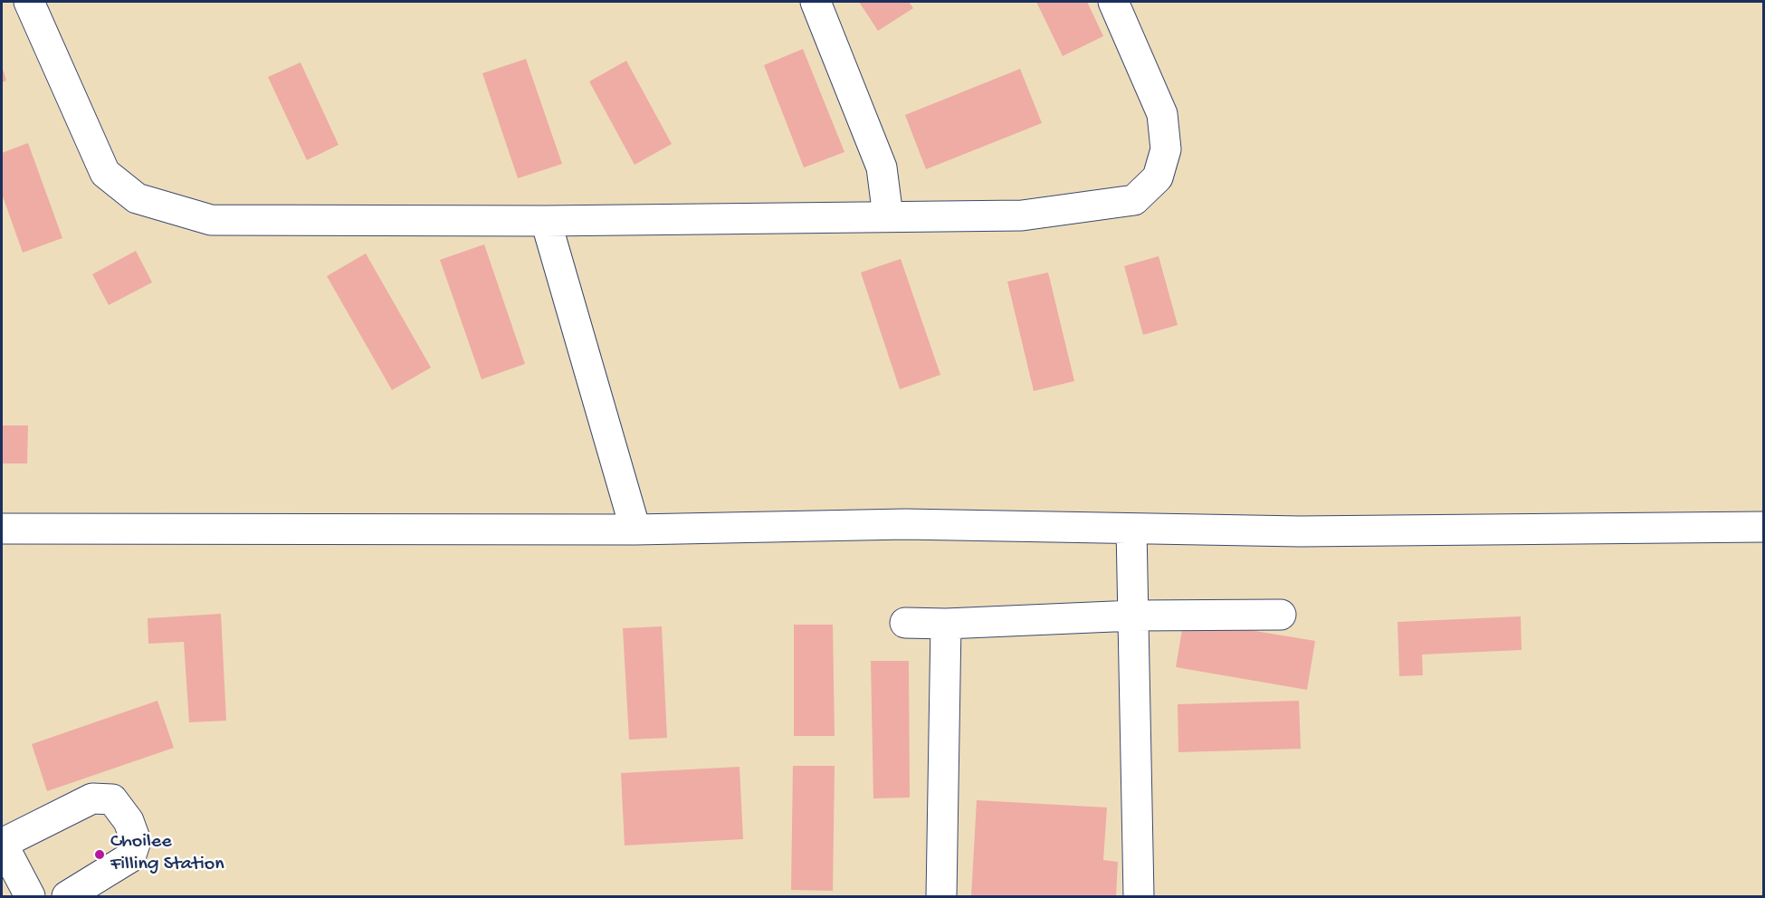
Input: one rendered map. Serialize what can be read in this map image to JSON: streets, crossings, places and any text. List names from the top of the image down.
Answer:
{
  "places": ["Choilee Filling Station"]
}
